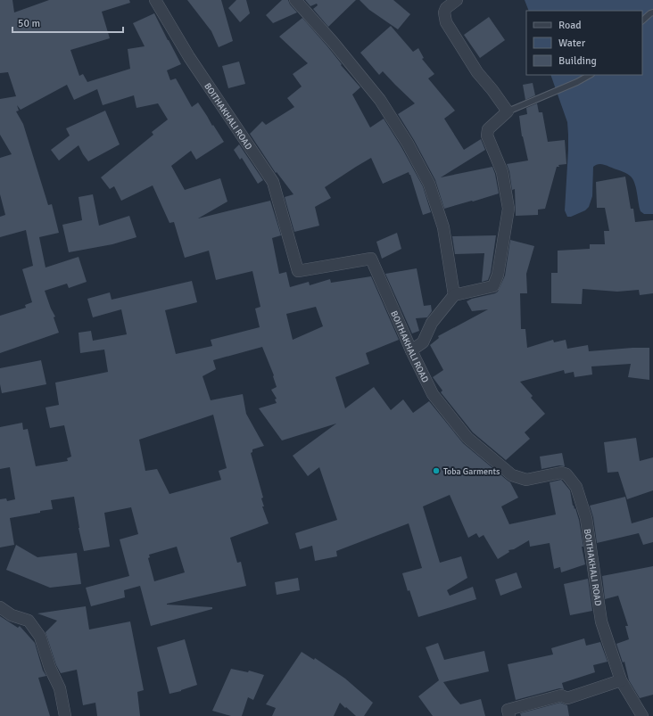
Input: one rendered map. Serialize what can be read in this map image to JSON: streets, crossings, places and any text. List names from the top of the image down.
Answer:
{
  "streets": {
    "street": ["BOITHAKHALI ROAD"]
  },
  "places": ["Toba Garments"],
  "legend": ["Road", "Water", "Building"],
  "scale_bar": "50 m"
}
